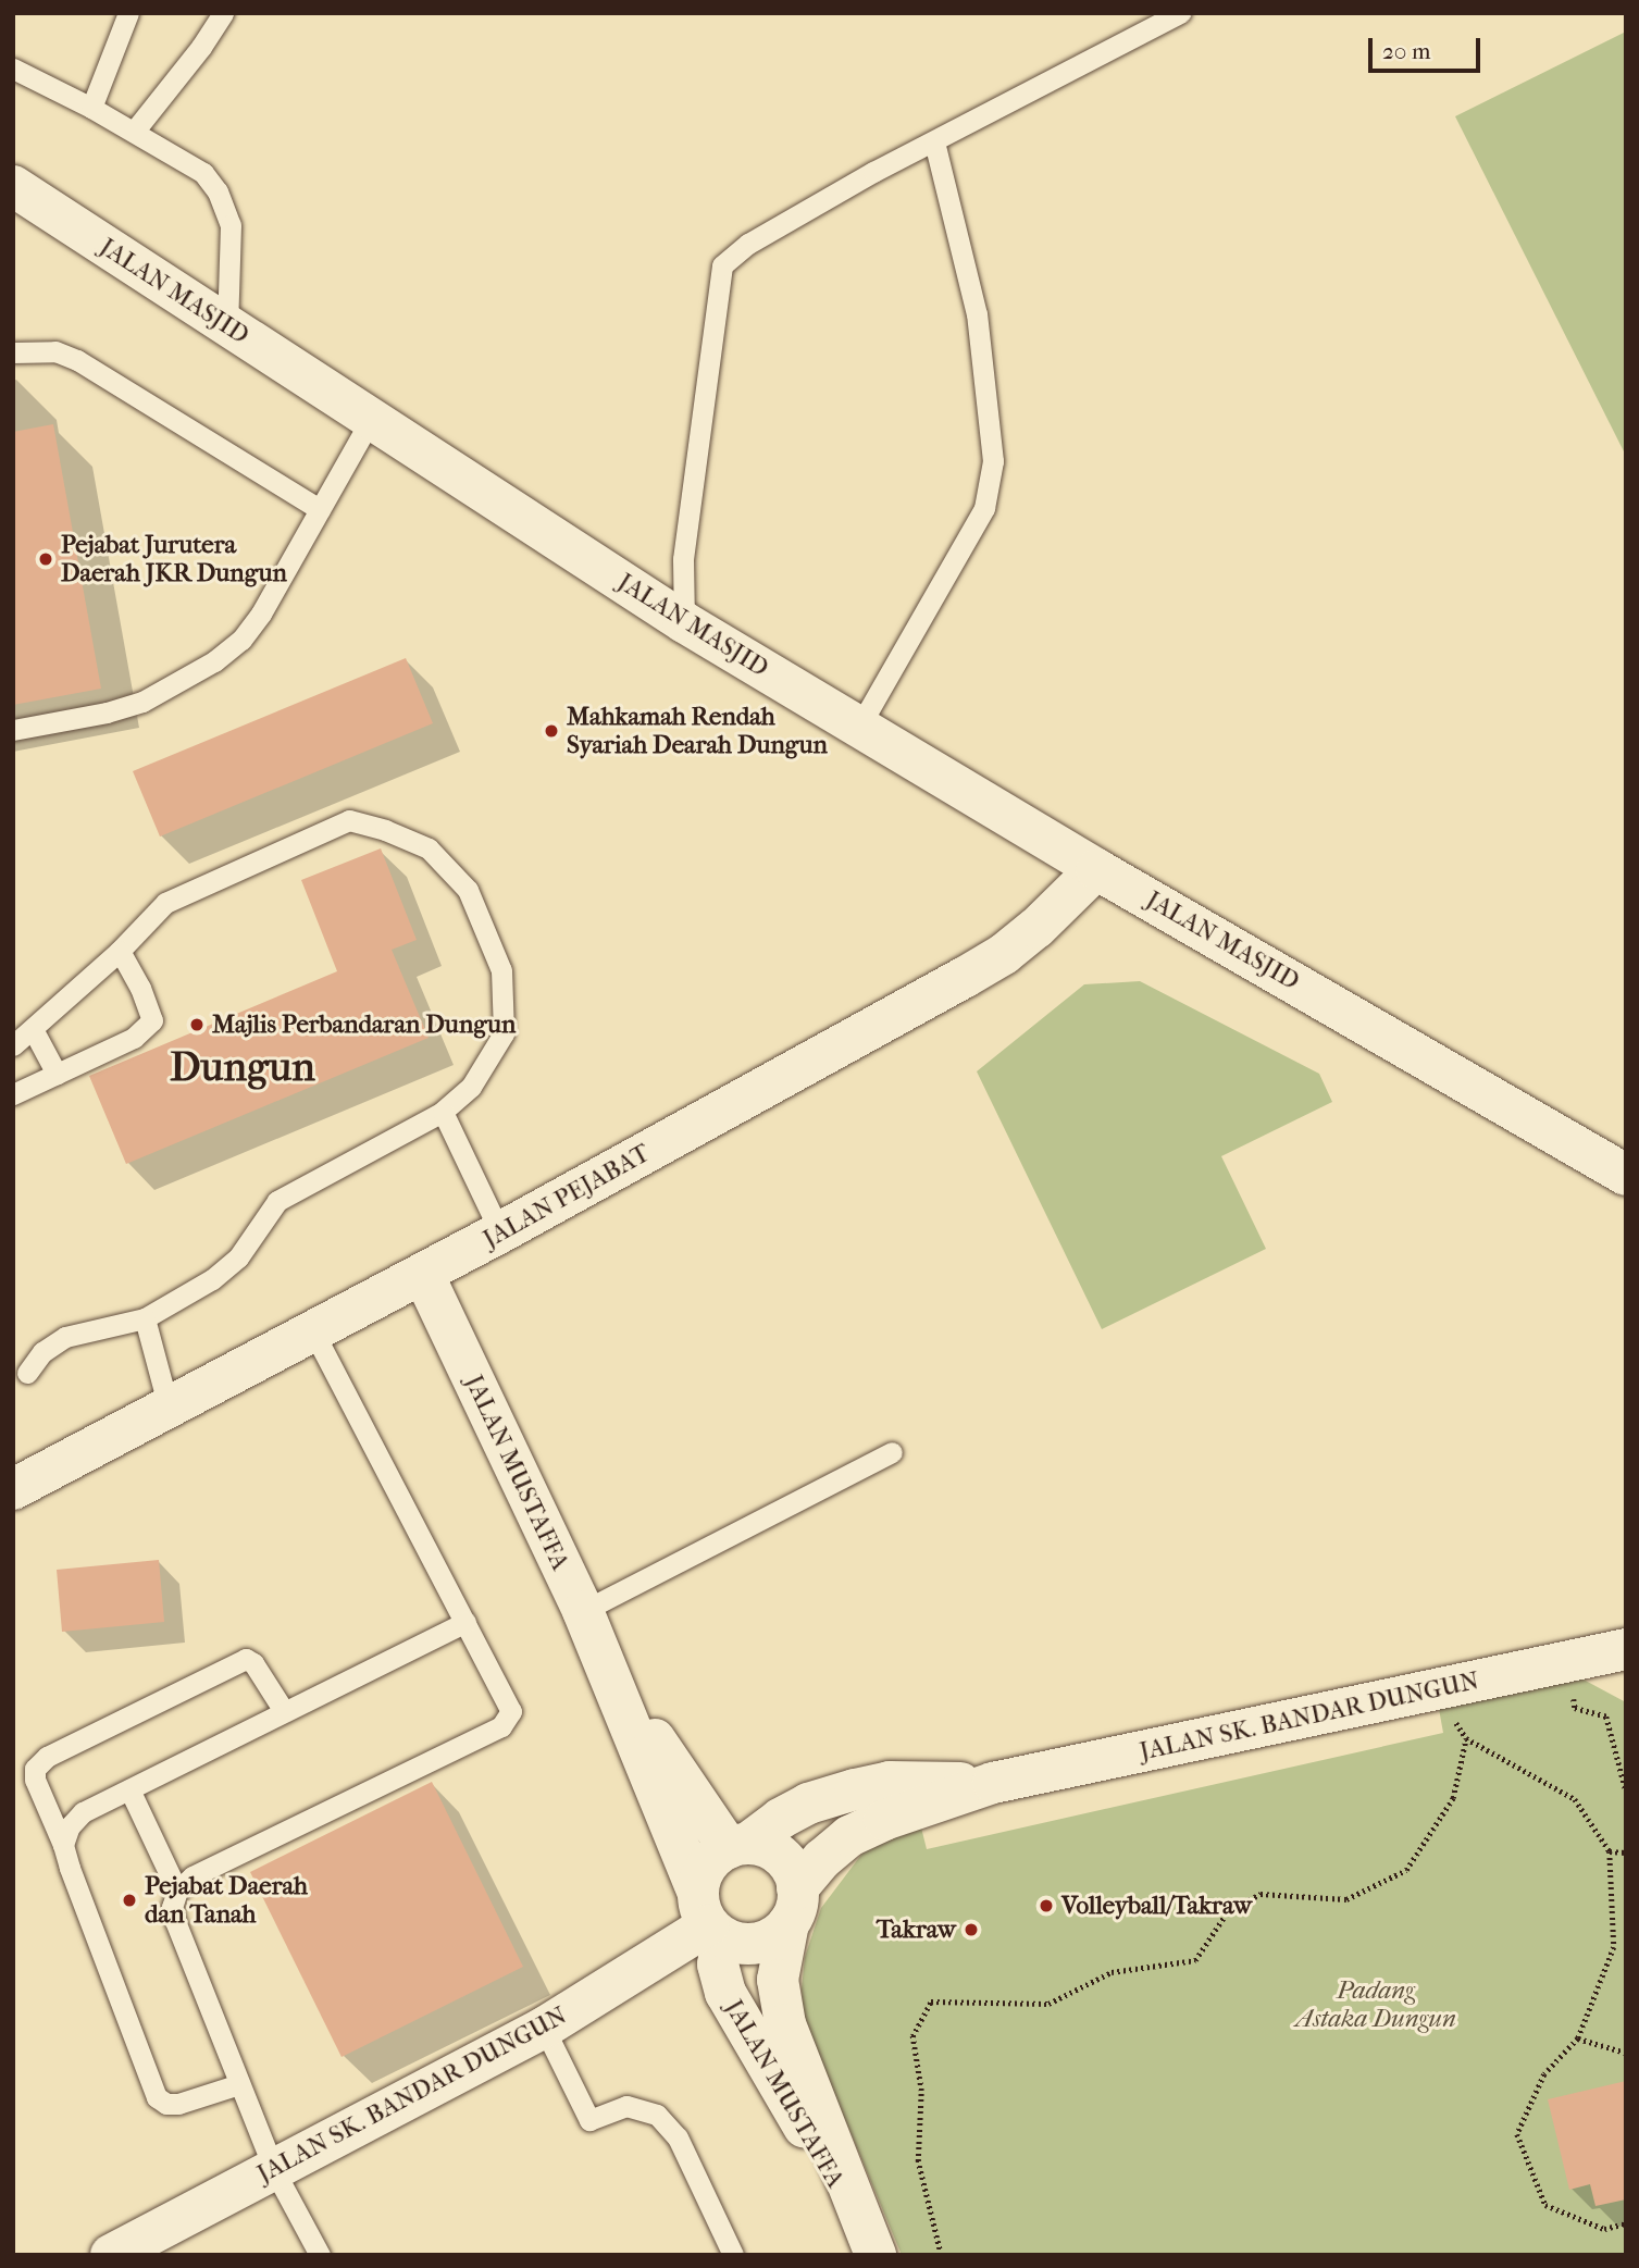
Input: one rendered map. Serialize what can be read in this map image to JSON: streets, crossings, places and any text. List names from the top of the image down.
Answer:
{
  "streets": {
    "street": [
      "JALAN MASJID",
      "JALAN PEJABAT",
      "JALAN MUSTAFFA",
      "JALAN SK. BANDAR DUNGUN"
    ]
  },
  "crossings": [
    ["JALAN MASJID", "JALAN PEJABAT"],
    ["JALAN PEJABAT", "JALAN MUSTAFFA"],
    ["JALAN MUSTAFFA", "JALAN SK. BANDAR DUNGUN"]
  ],
  "districts": ["Dungun"],
  "parks": ["Padang Astaka Dungun"],
  "places": [
    "Pejabat Jurutera Daerah JKR Dungun",
    "Mahkamah Rendah Syariah Dearah Dungun",
    "Majlis Perbandaran Dungun",
    "Pejabat Daerah dan Tanah",
    "Volleyball/Takraw",
    "Takraw"
  ],
  "scale_bar": "20 m"
}
